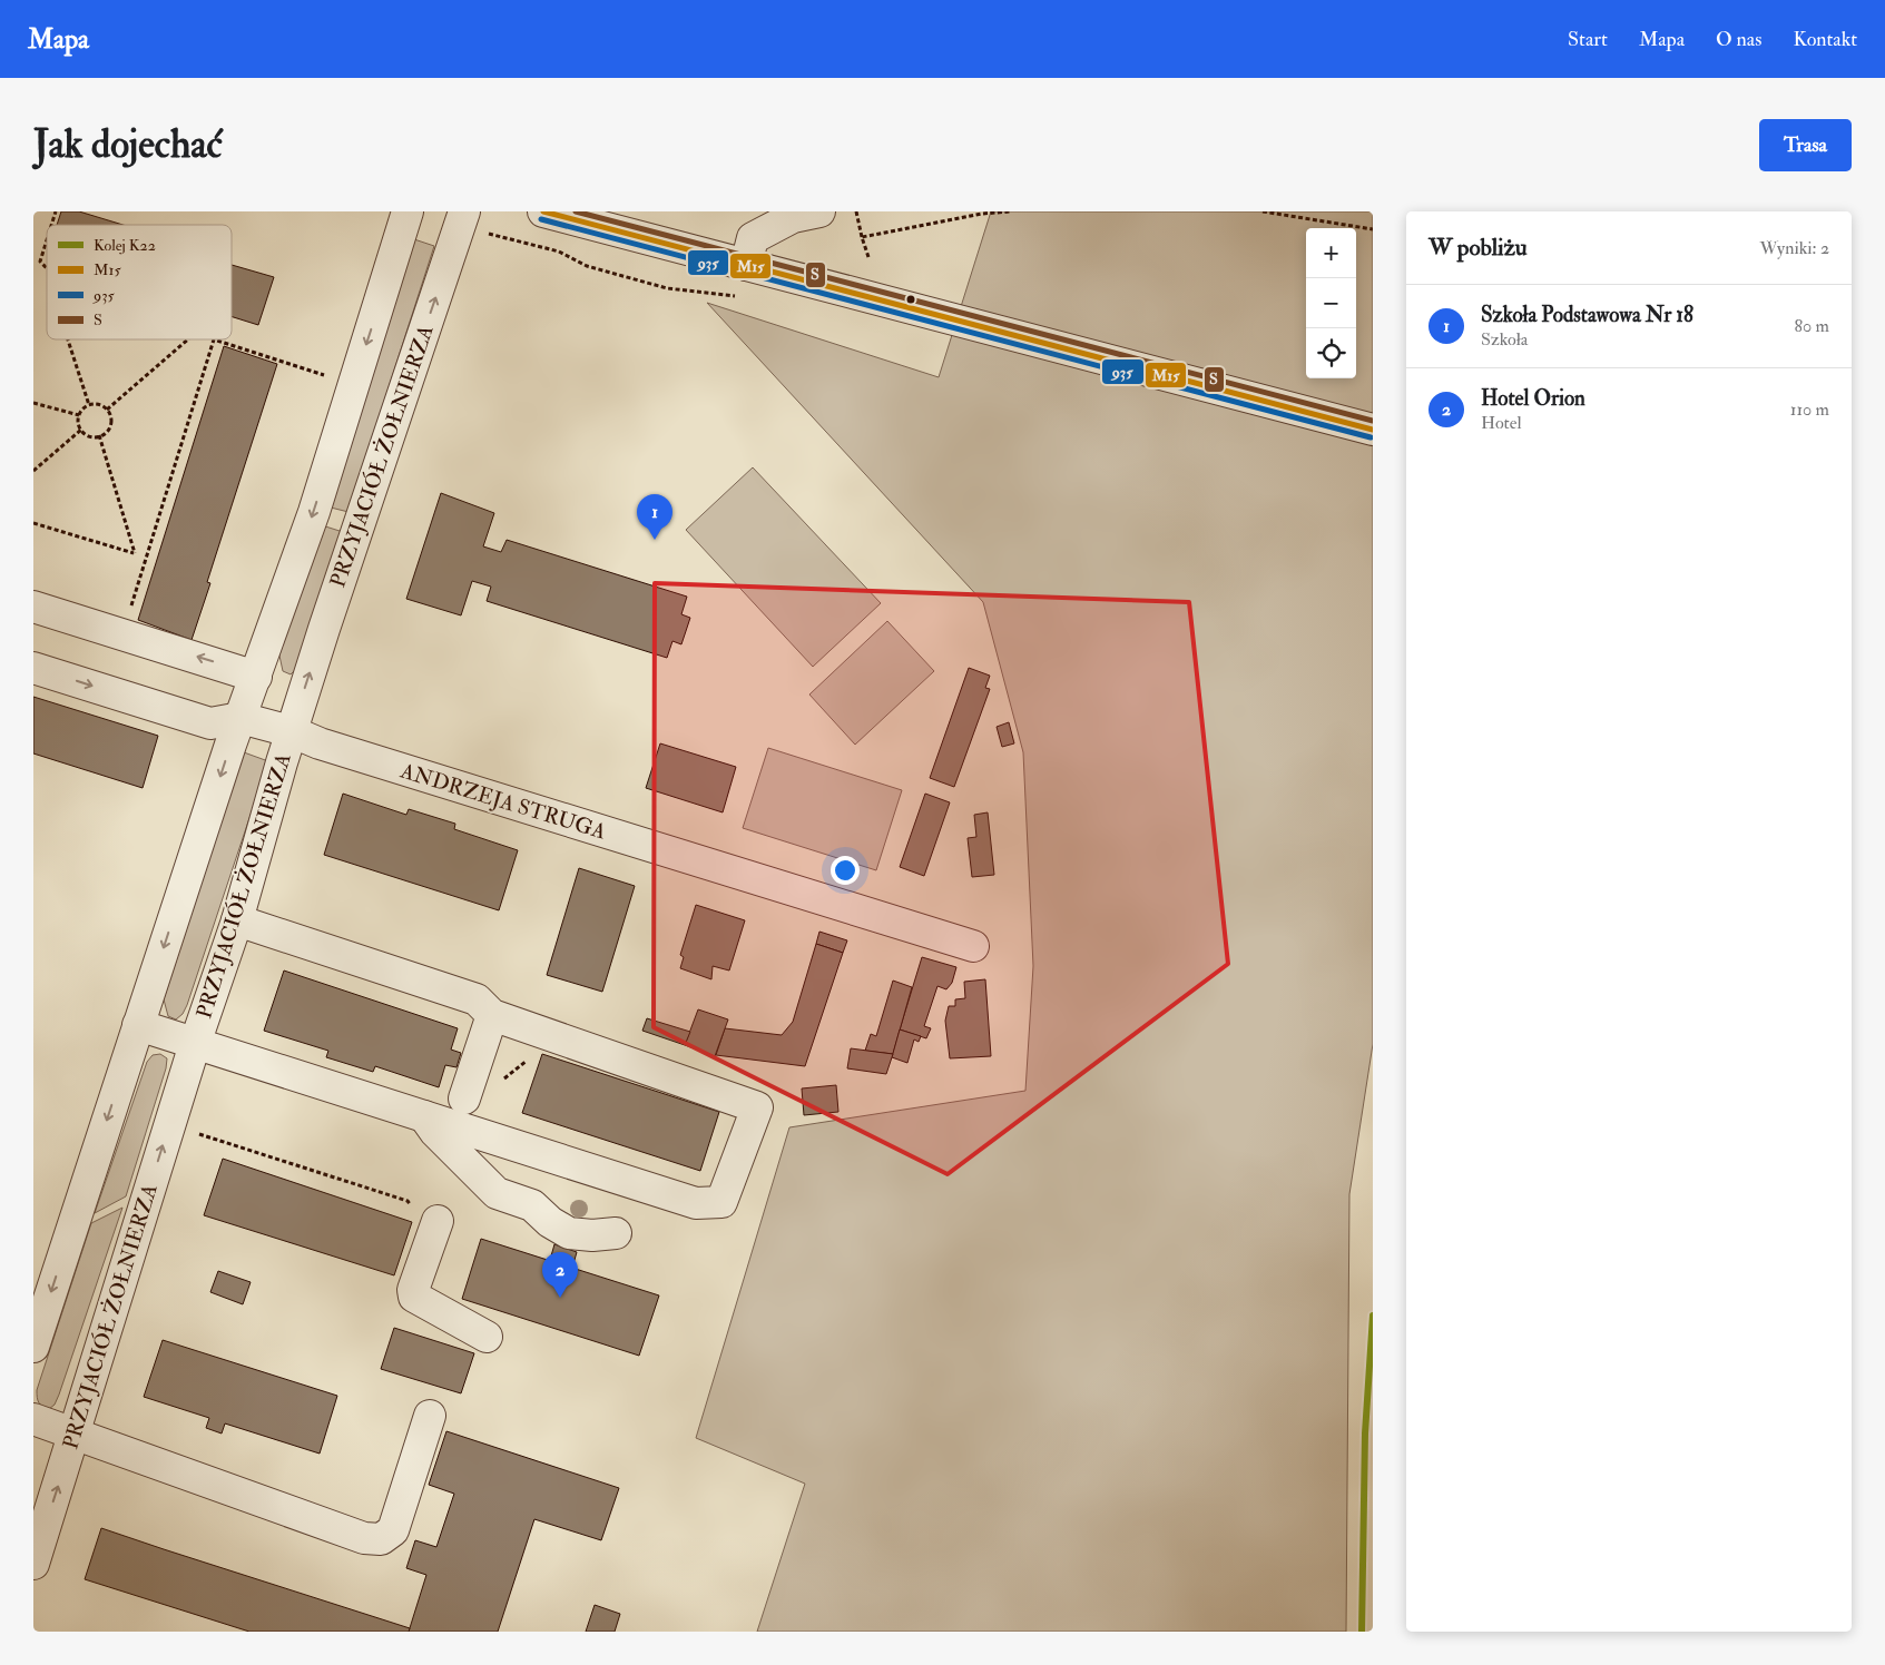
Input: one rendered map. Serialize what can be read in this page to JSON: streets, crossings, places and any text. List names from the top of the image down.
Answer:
{
  "streets": {
    "street": ["PRZYJACIÓŁ ŻOŁNIERZA", "ANDRZEJA STRUGA"]
  },
  "crossings": [
    ["PRZYJACIÓŁ ŻOŁNIERZA", "ANDRZEJA STRUGA"]
  ],
  "lines": [
    "transit line M15",
    "transit line S",
    "transit line 935",
    "rail line K22"
  ],
  "legend": [
    "Kolej K22",
    "M15",
    "935",
    "S"
  ],
  "page": {
    "header": "Mapa",
    "nav": [
      "Start",
      "Mapa",
      "O nas",
      "Kontakt"
    ],
    "buttons": "Trasa",
    "title": "Jak dojechać",
    "heading": ["W pobliżu", "Wyniki: 2"],
    "map_buttons": ["+", "−"],
    "list": [
      {
        "mark": "1",
        "name": "Szkoła Podstawowa Nr 18",
        "note": "Szkoła",
        "value": "80 m"
      },
      {
        "mark": "2",
        "name": "Hotel Orion",
        "note": "Hotel",
        "value": "110 m"
      }
    ],
    "pins": ["1", "2"]
  }
}
